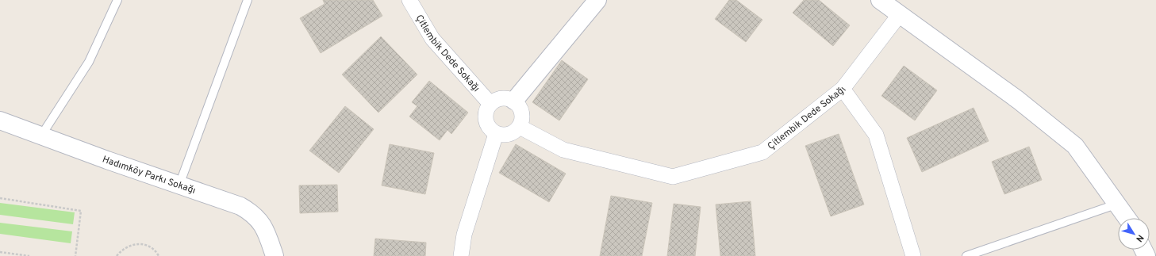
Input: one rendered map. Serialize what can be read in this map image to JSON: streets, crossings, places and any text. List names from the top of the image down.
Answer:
{
  "streets": {
    "street": ["Çitlembik Dede Sokağı", "Hadımköy Parkı Sokağı"]
  },
  "north": "bottom right"
}
